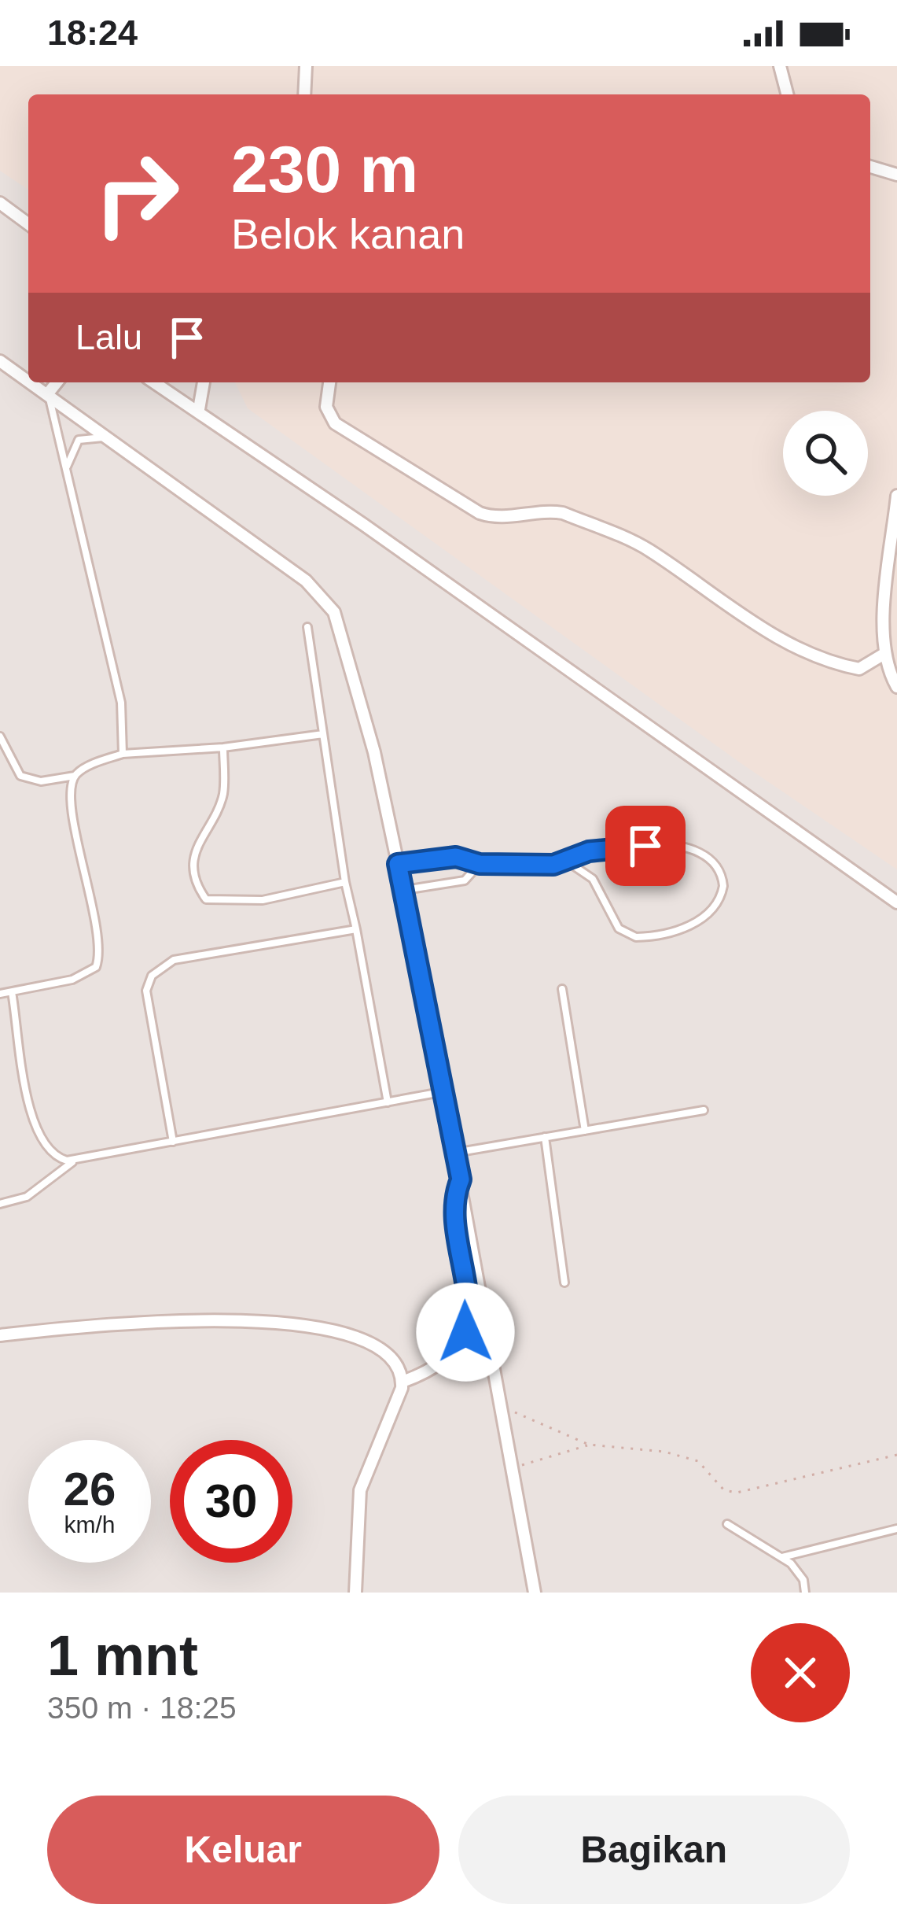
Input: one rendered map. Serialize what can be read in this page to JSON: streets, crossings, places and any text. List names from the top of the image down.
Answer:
{
  "page": {
    "status": "18:24",
    "turn": ["230 m", "Belok kanan"],
    "then": "Lalu",
    "speed": "26 km/h",
    "limit": "30",
    "heading": ["1 mnt", "350 m · 18:25"],
    "buttons": ["Keluar", "Bagikan"]
  }
}
